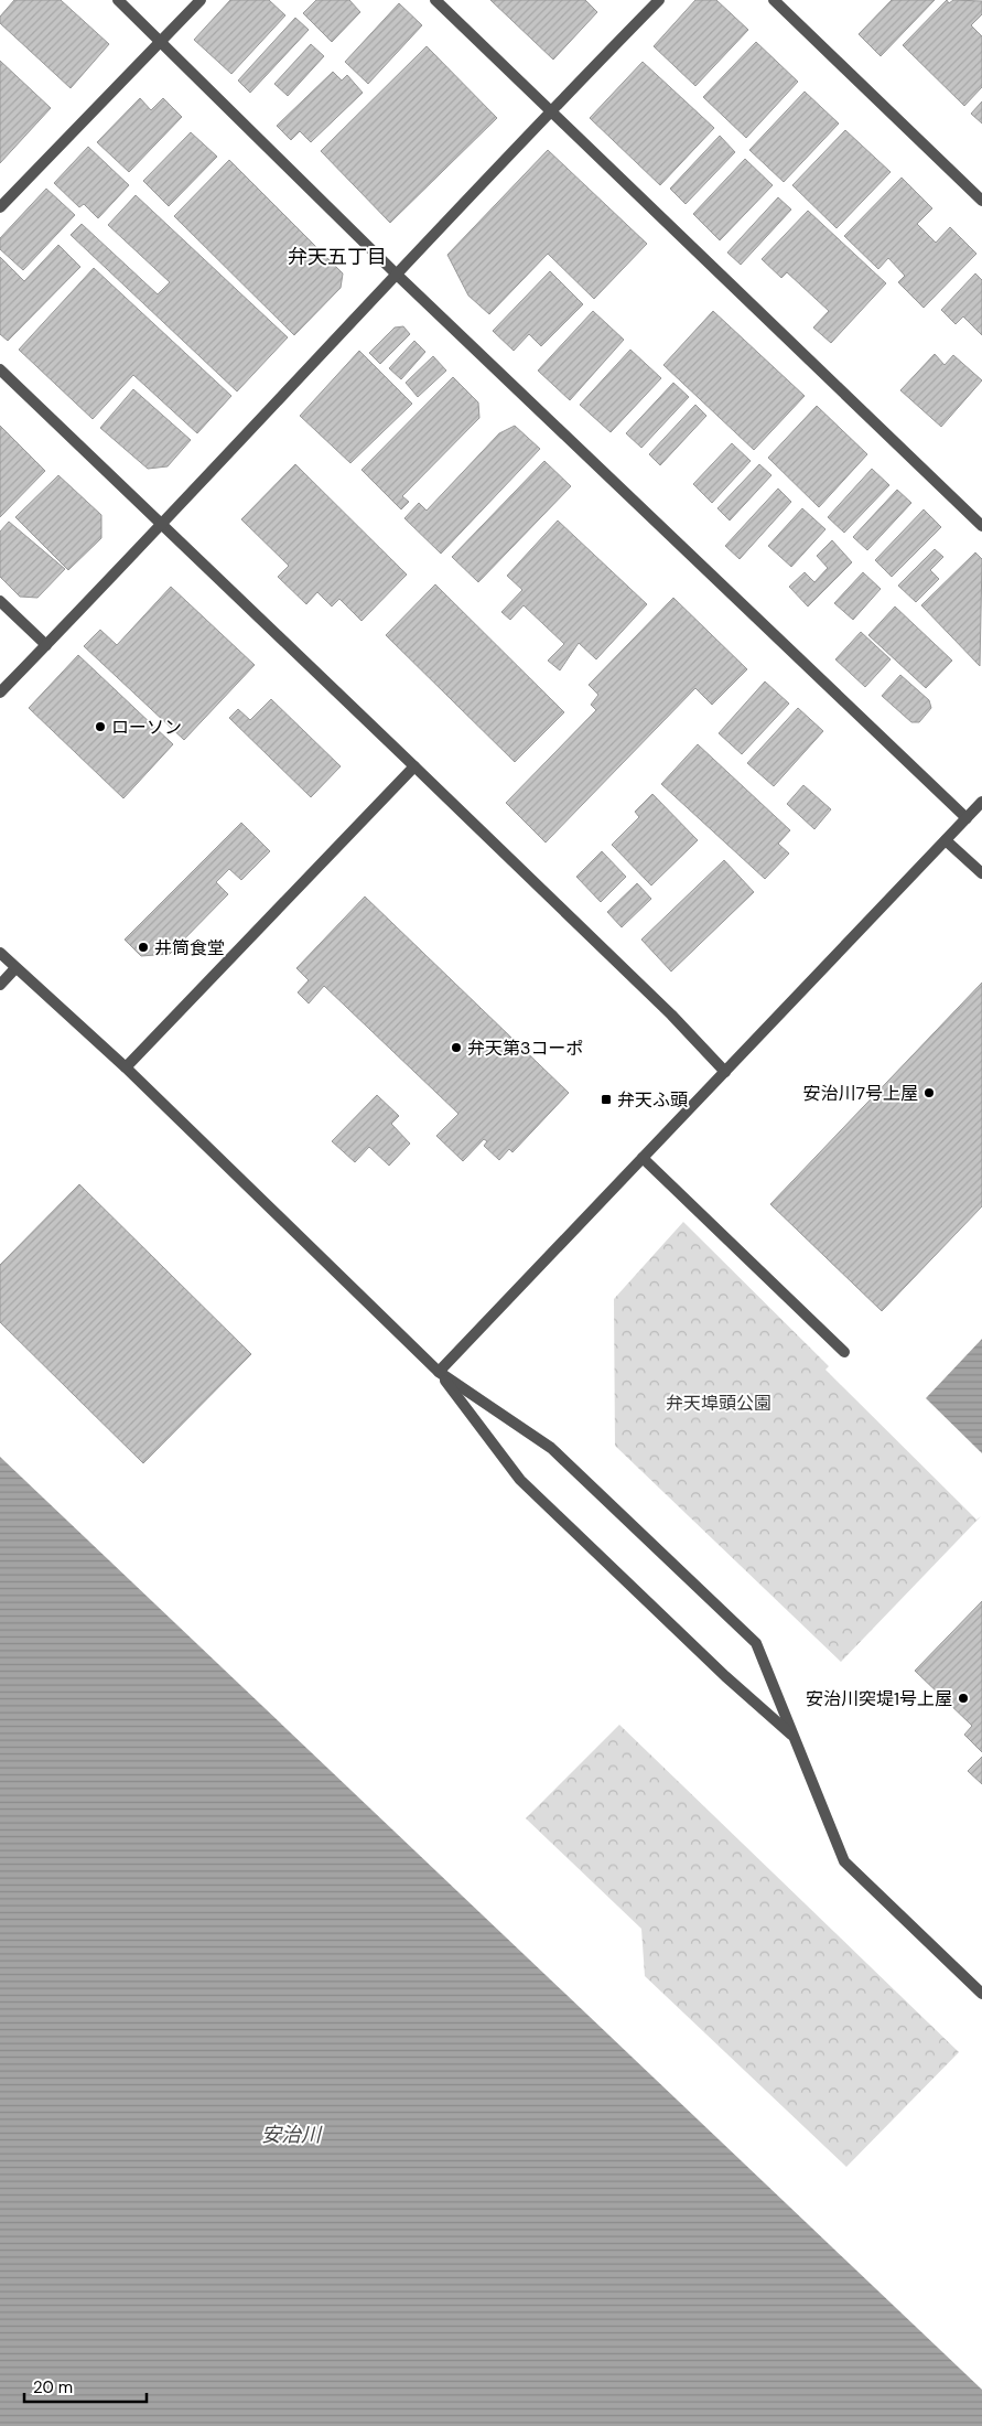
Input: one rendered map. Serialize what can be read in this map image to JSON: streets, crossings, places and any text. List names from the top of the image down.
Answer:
{
  "districts": ["弁天五丁目"],
  "water": ["安治川"],
  "parks": ["弁天埠頭公園"],
  "places": {
    "other": [
      "ローソン",
      "井筒食堂",
      "弁天第3コーポ",
      "安治川7号上屋",
      "安治川突堤1号上屋"
    ],
    "transit": ["弁天ふ頭"]
  },
  "scale_bar": "20 m"
}
